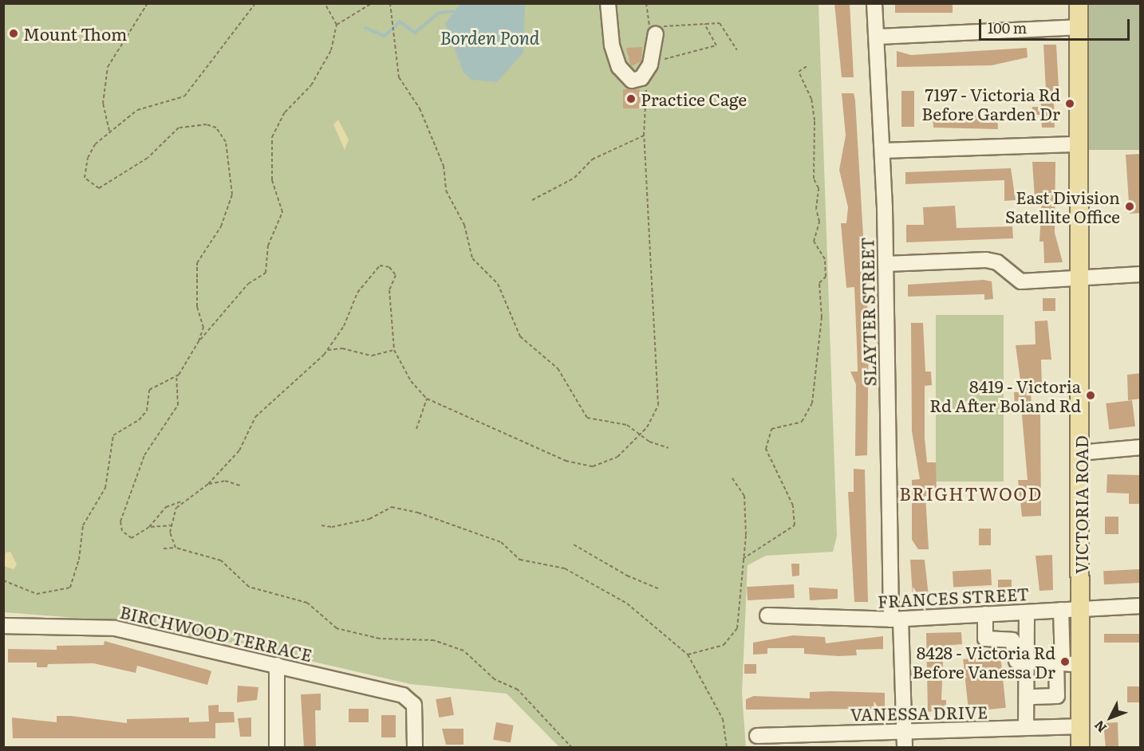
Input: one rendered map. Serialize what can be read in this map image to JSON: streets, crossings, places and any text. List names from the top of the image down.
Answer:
{
  "streets": {
    "main road": ["VICTORIA ROAD"],
    "street": [
      "SLAYTER STREET",
      "FRANCES STREET",
      "BIRCHWOOD TERRACE",
      "VANESSA DRIVE"
    ]
  },
  "crossings": [
    ["SLAYTER STREET", "FRANCES STREET"],
    ["SLAYTER STREET", "VANESSA DRIVE"],
    ["VICTORIA ROAD", "FRANCES STREET"],
    ["VICTORIA ROAD", "VANESSA DRIVE"]
  ],
  "districts": ["BRIGHTWOOD"],
  "water": ["Borden Pond"],
  "places": [
    "Mount Thom",
    "Practice Cage",
    "7197 - Victoria Rd Before Garden Dr",
    "East Division Satellite Office",
    "8419 - Victoria Rd After Boland Rd",
    "8428 - Victoria Rd Before Vanessa Dr"
  ],
  "scale_bar": "100 m",
  "north": "bottom left"
}
